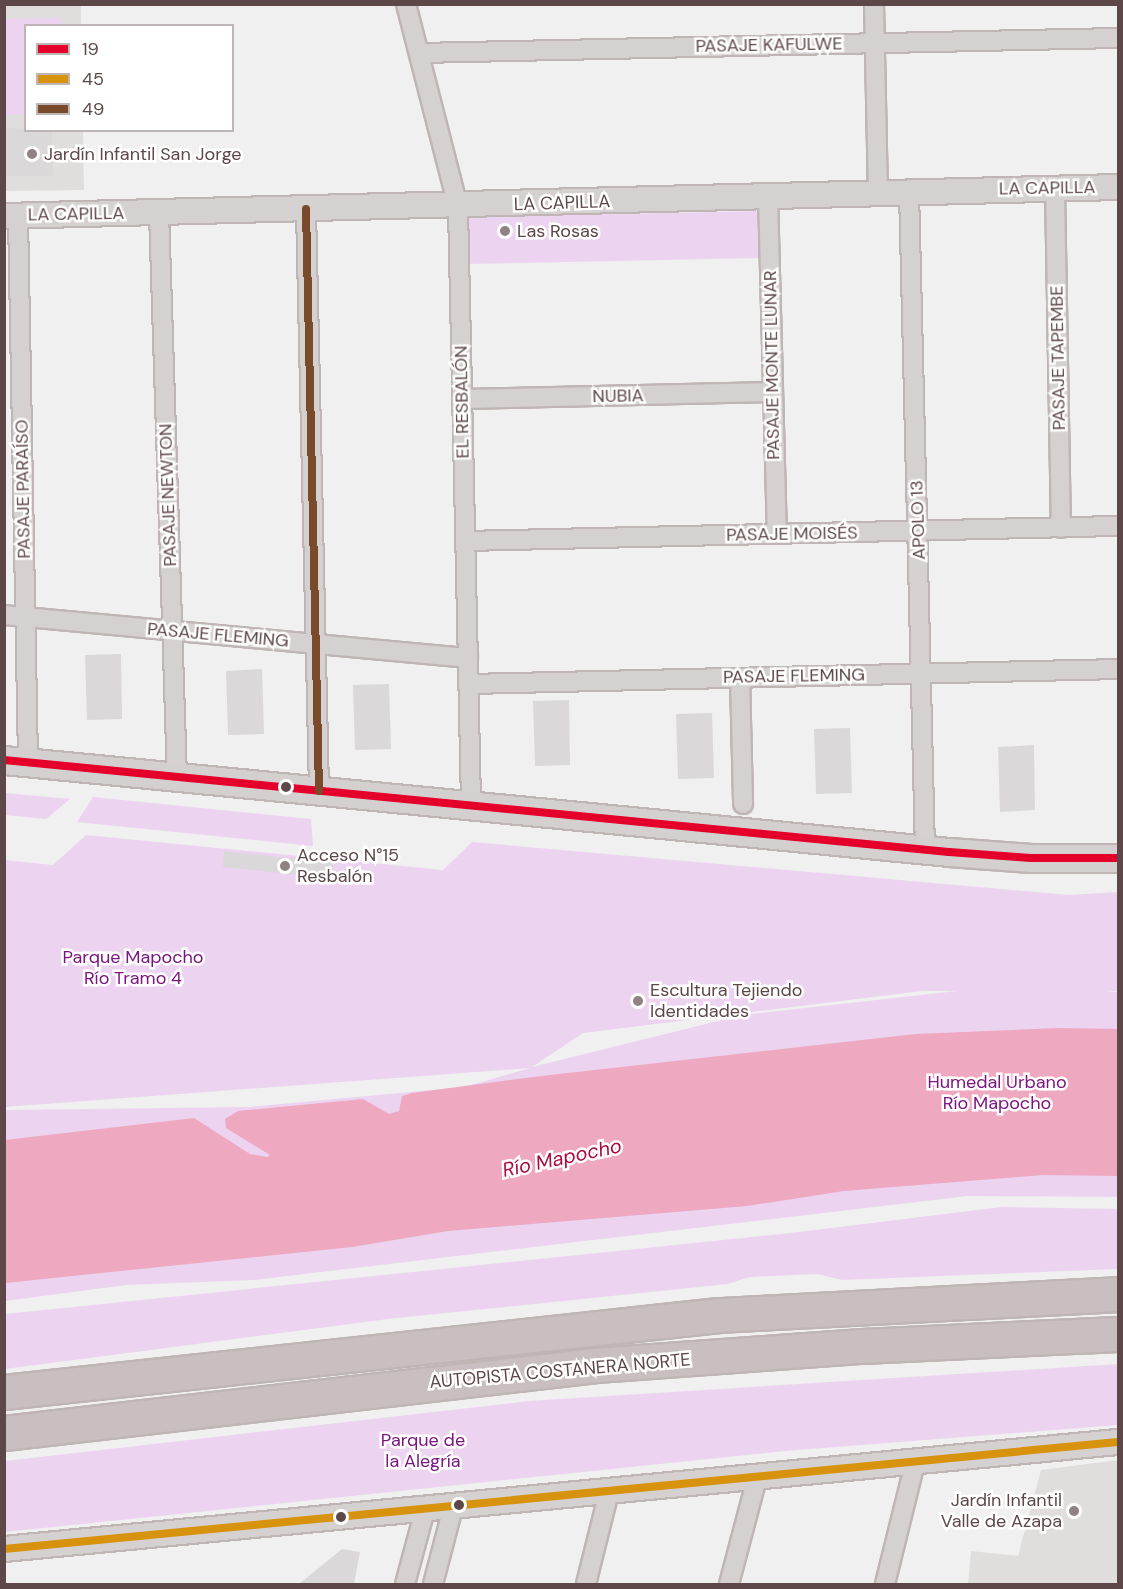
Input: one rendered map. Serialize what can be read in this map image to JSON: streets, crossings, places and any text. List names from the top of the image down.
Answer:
{
  "streets": {
    "highway": ["AUTOPISTA COSTANERA NORTE"],
    "street": [
      "PASAJE KAFULWE",
      "LA CAPILLA",
      "PASAJE TAPEMBE",
      "PASAJE MONTE LUNAR",
      "NUBIA",
      "EL RESBALÓN",
      "PASAJE PARAÍSO",
      "PASAJE NEWTON",
      "APOLO 13",
      "PASAJE MOISÉS",
      "PASAJE FLEMING"
    ]
  },
  "crossings": [
    ["PASAJE KAFULWE", "EL RESBALÓN"],
    ["LA CAPILLA", "PASAJE TAPEMBE"],
    ["LA CAPILLA", "PASAJE MONTE LUNAR"],
    ["LA CAPILLA", "EL RESBALÓN"],
    ["LA CAPILLA", "PASAJE PARAÍSO"],
    ["LA CAPILLA", "PASAJE NEWTON"],
    ["LA CAPILLA", "APOLO 13"],
    ["PASAJE TAPEMBE", "PASAJE MOISÉS"],
    ["PASAJE MONTE LUNAR", "NUBIA"],
    ["PASAJE MONTE LUNAR", "PASAJE MOISÉS"],
    ["NUBIA", "EL RESBALÓN"],
    ["EL RESBALÓN", "PASAJE MOISÉS"],
    ["EL RESBALÓN", "PASAJE FLEMING"],
    ["PASAJE PARAÍSO", "PASAJE FLEMING"],
    ["PASAJE NEWTON", "PASAJE FLEMING"],
    ["APOLO 13", "PASAJE MOISÉS"],
    ["APOLO 13", "PASAJE FLEMING"]
  ],
  "water": ["Río Mapocho"],
  "parks": ["Parque Mapocho Río Tramo 4", "Humedal Urbano Río Mapocho", "Parque de la Alegría"],
  "places": [
    "Jardín Infantil San Jorge",
    "Las Rosas",
    "Acceso N°15 Resbalón",
    "Escultura Tejiendo Identidades",
    "Jardín Infantil Valle de Azapa"
  ],
  "lines": ["transit line 49", "transit line 19", "transit line 45"],
  "legend": ["19", "45", "49"]
}
